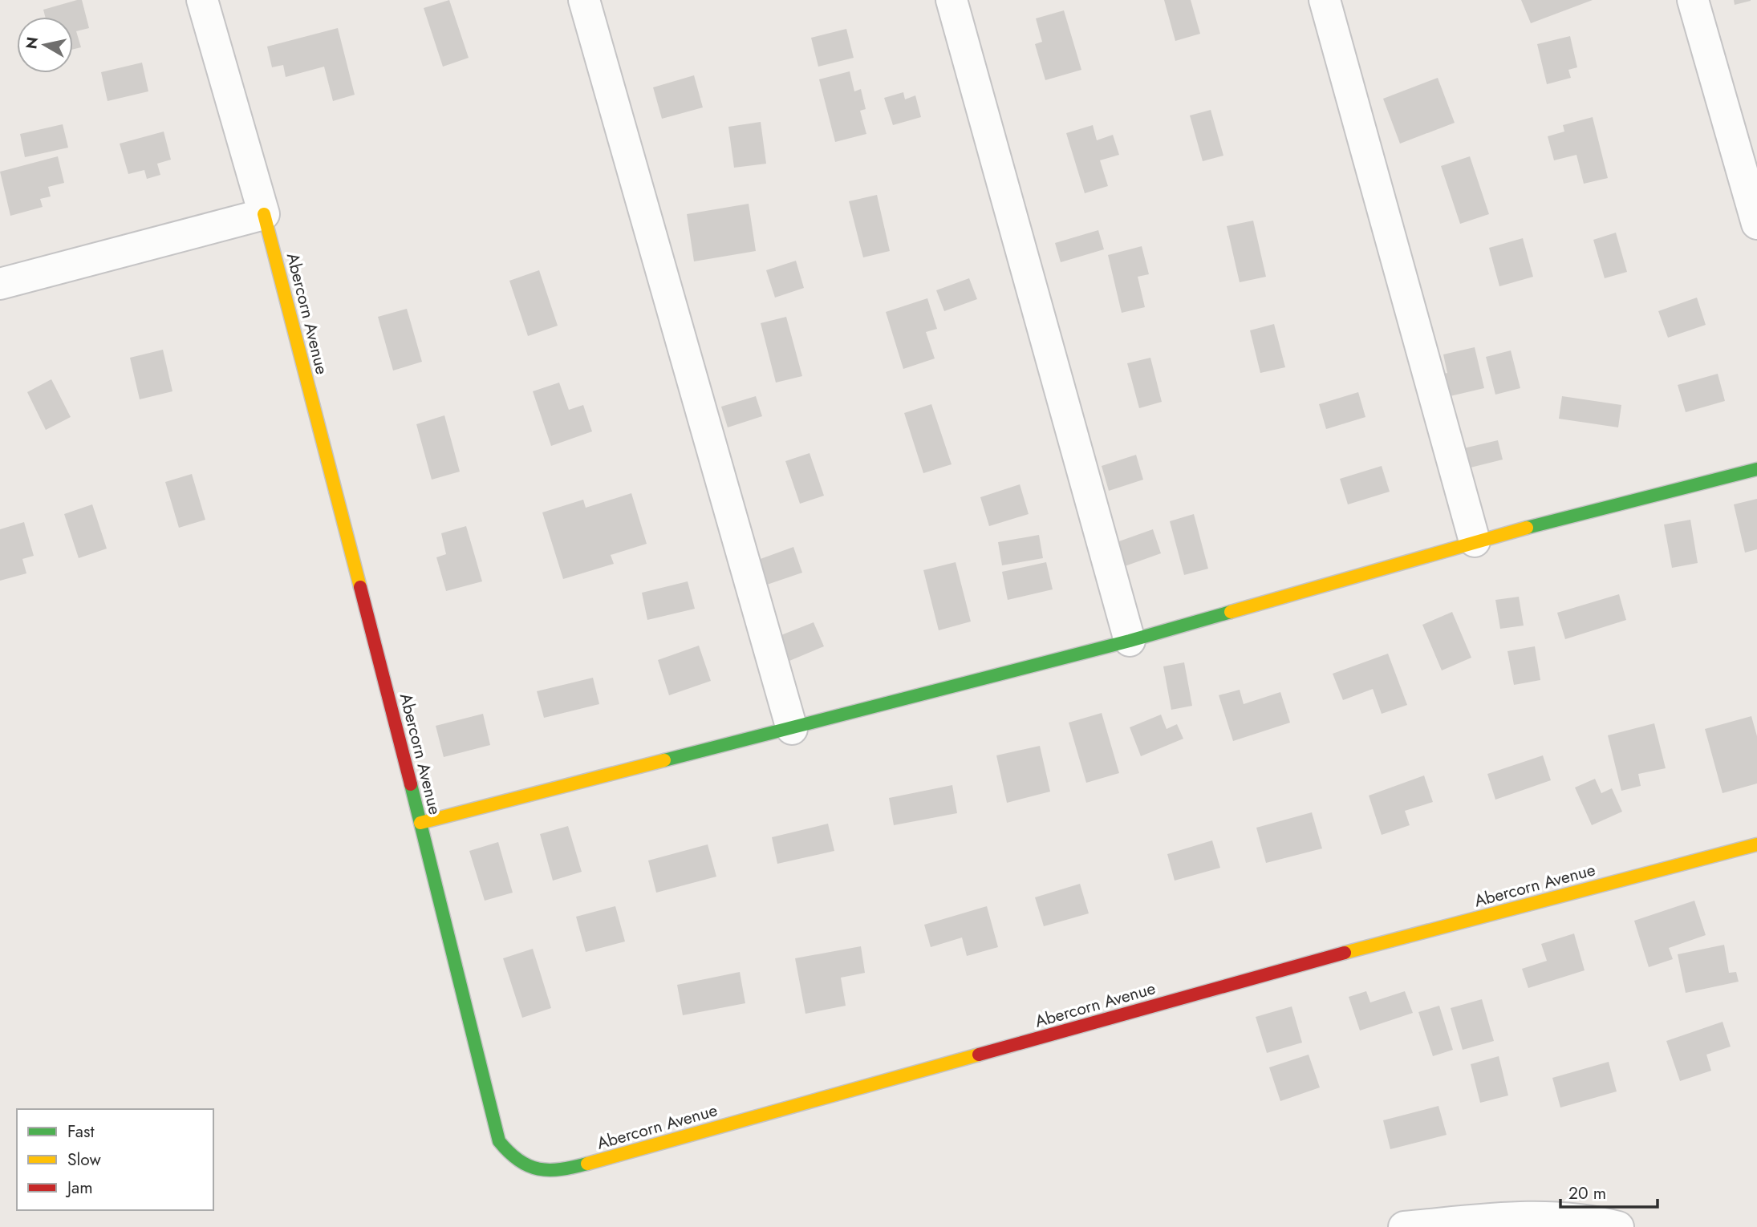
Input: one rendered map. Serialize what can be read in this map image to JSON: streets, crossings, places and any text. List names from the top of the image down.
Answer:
{
  "streets": {
    "street": ["Abercorn Avenue"]
  },
  "legend": ["Fast", "Slow", "Jam"],
  "scale_bar": "20 m",
  "north": "left"
}
